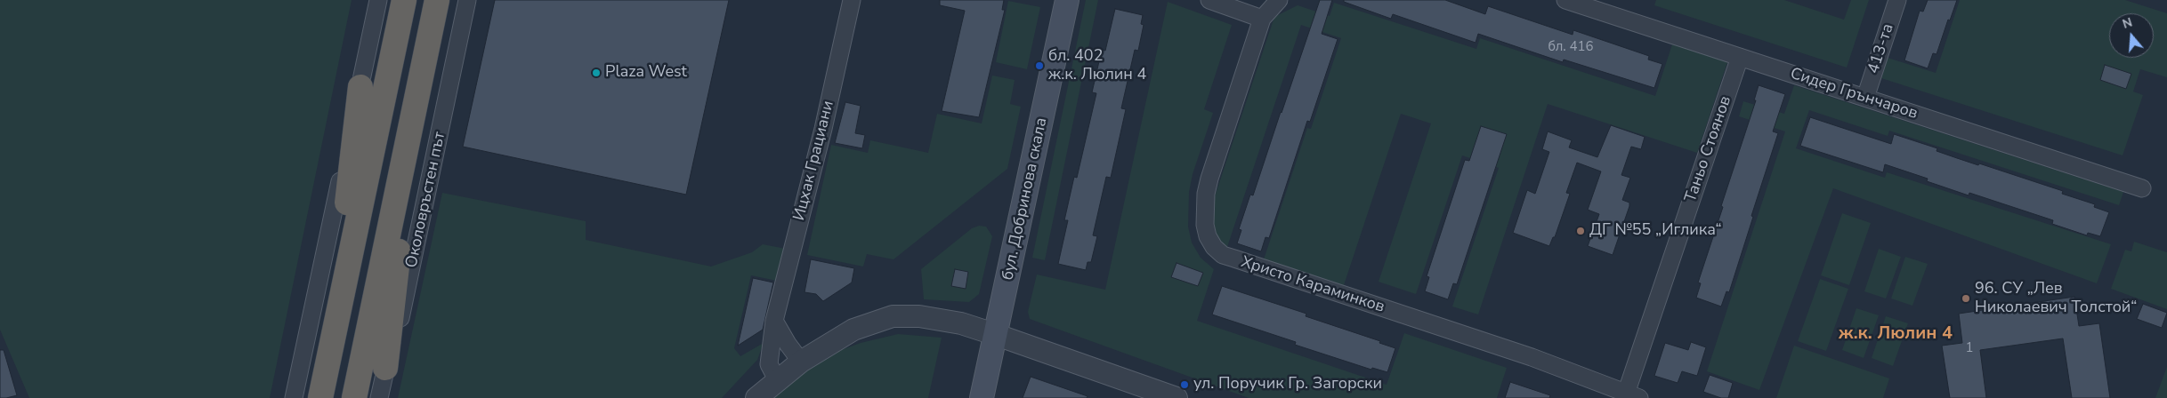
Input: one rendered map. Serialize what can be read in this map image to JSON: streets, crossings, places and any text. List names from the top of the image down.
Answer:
{
  "streets": {
    "highway": ["Околовръстен път"],
    "main road": ["бул. Добринова скала"],
    "street": [
      "413-та",
      "Сидер Грънчаров",
      "Таньо Стоянов",
      "Ицхак Грациани",
      "Христо Караминков"
    ]
  },
  "crossings": [
    ["413-та", "Сидер Грънчаров"],
    ["Сидер Грънчаров", "Таньо Стоянов"],
    ["Таньо Стоянов", "Христо Караминков"]
  ],
  "districts": ["ж.к. Люлин 4"],
  "places": [
    "бл. 402 ж.к. Люлин 4",
    "Plaza West",
    "ДГ №55 „Иглика“",
    "96. СУ „Лев Николаевич Толстой“",
    "ул. Поручик Гр. Загорски"
  ],
  "house_numbers": ["бл. 416", "1"],
  "north": "top"
}
